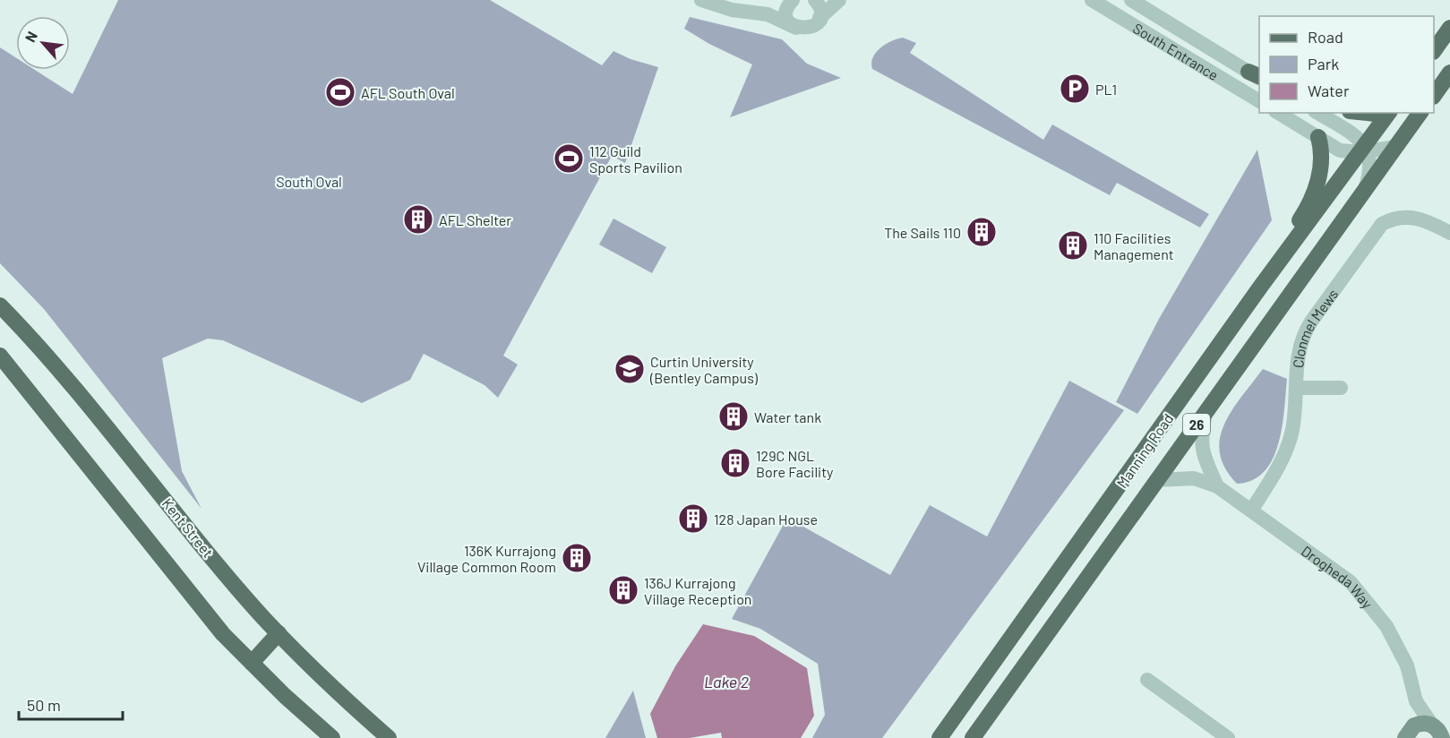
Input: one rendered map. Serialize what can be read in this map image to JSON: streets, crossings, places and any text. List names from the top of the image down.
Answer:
{
  "streets": {
    "main road": ["26", "Manning Road", "Kent Street"],
    "street": ["South Entrance", "Clonmel Mews", "Drogheda Way"]
  },
  "crossings": [
    ["Clonmel Mews", "Drogheda Way"],
    ["Manning Road", "Drogheda Way"]
  ],
  "water": ["Lake 2"],
  "parks": ["South Oval"],
  "places": {
    "parking": ["PL1"],
    "sports": ["AFL South Oval", "112 Guild Sports Pavilion"],
    "building": [
      "AFL Shelter",
      "The Sails 110",
      "110 Facilities Management",
      "Water tank",
      "129C NGL Bore Facility",
      "128 Japan House",
      "136K Kurrajong Village Common Room",
      "136J Kurrajong Village Reception"
    ],
    "school or university": ["Curtin University (Bentley Campus)"]
  },
  "legend": ["Road", "Park", "Water"],
  "scale_bar": "50 m",
  "north": "top left"
}
